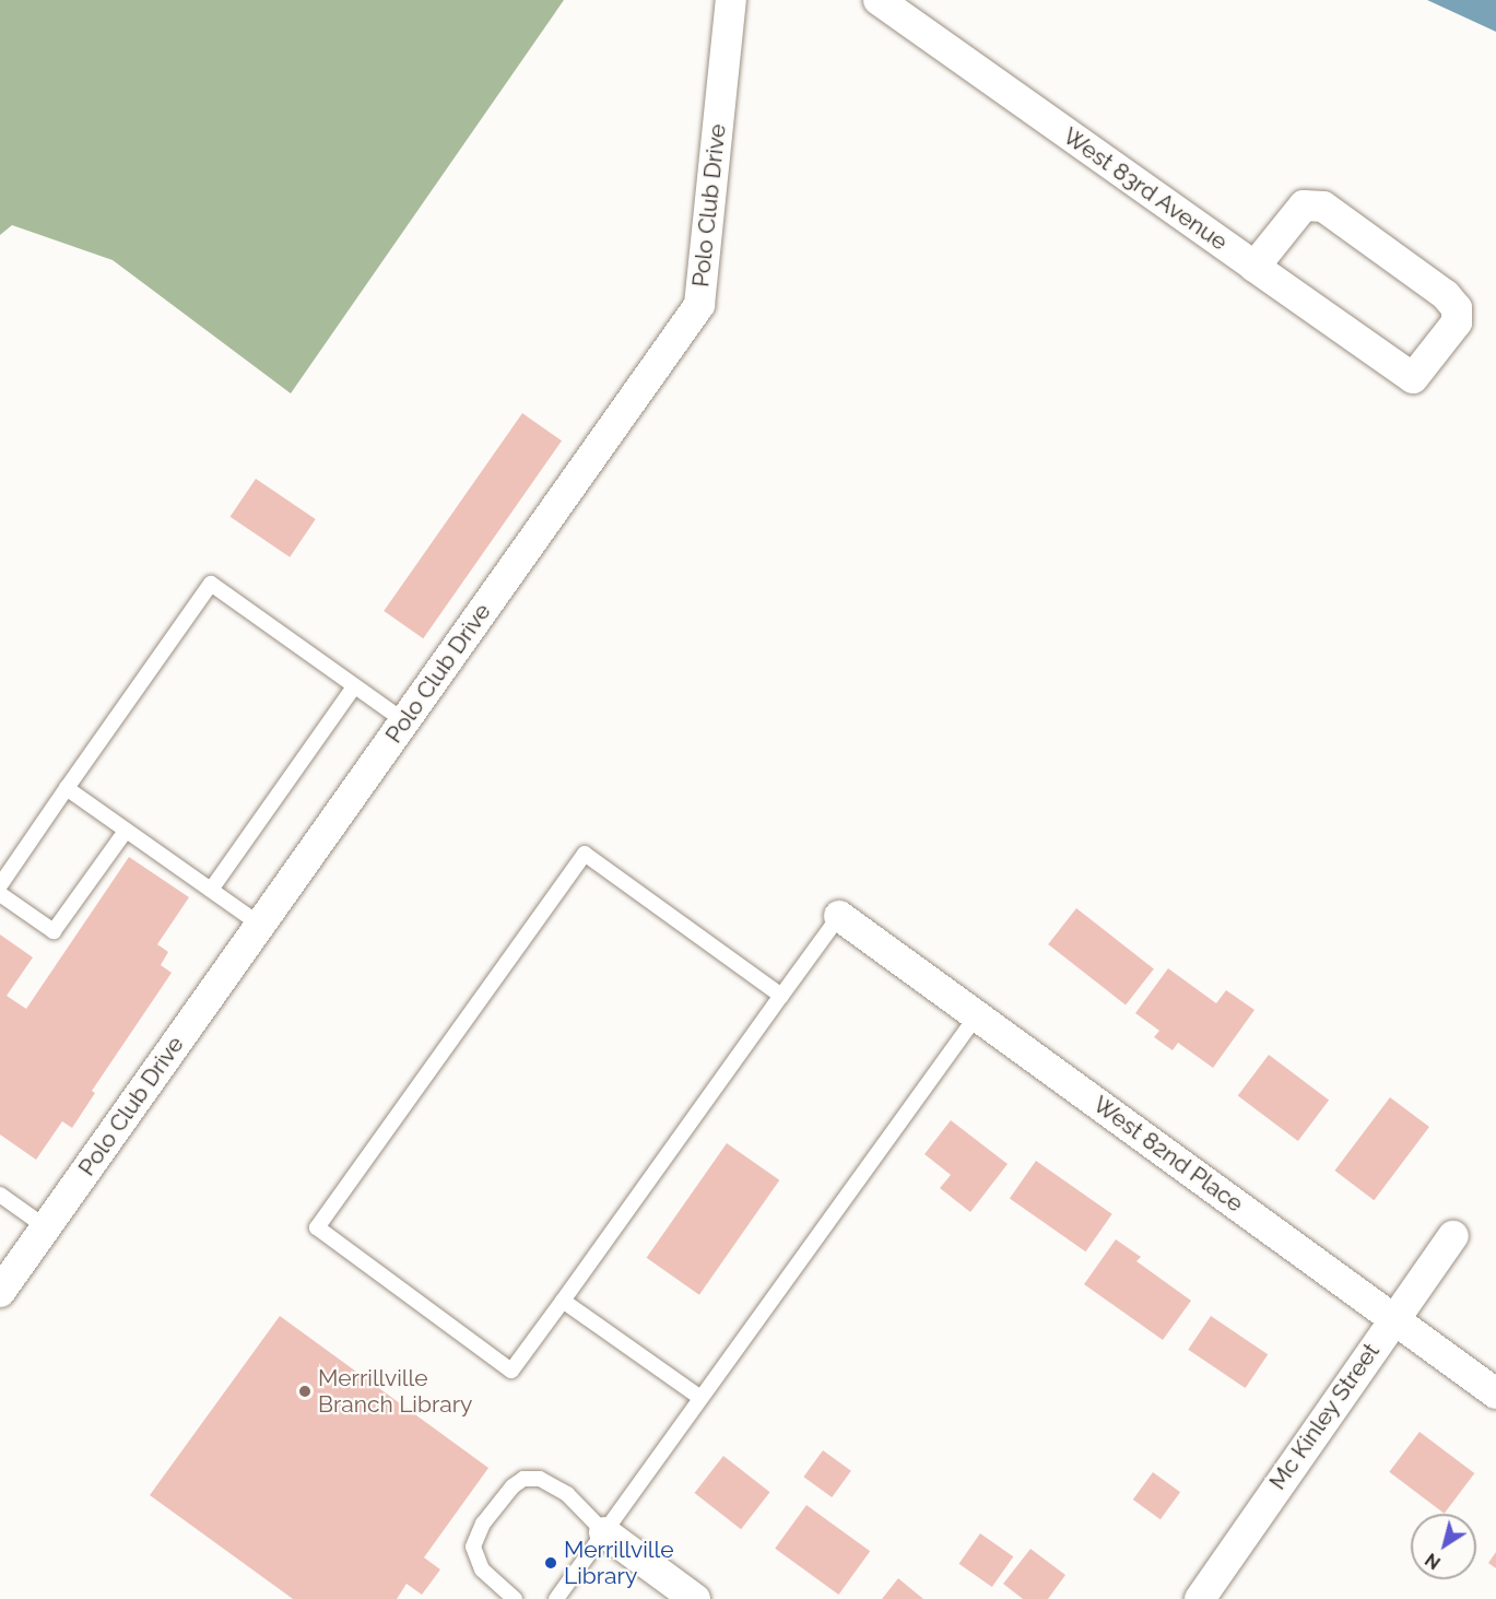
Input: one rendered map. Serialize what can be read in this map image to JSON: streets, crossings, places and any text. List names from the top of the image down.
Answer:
{
  "streets": {
    "street": [
      "West 83rd Avenue",
      "Polo Club Drive",
      "West 82nd Place",
      "Mc Kinley Street"
    ]
  },
  "crossings": [
    ["West 82nd Place", "Mc Kinley Street"]
  ],
  "places": ["Merrillville Branch Library", "Merrillville Library"],
  "north": "bottom left"
}
